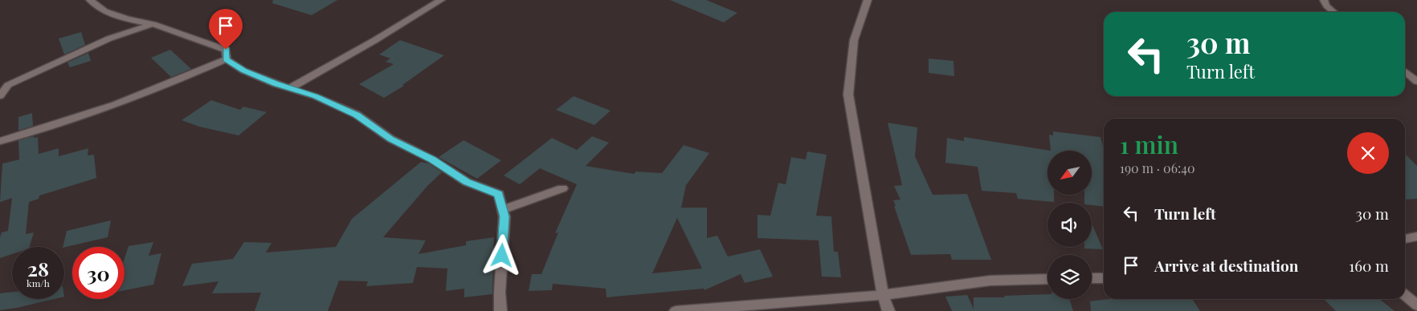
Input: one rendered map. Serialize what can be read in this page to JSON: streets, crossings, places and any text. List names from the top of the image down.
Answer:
{
  "north": "bottom left",
  "page": {
    "turn": ["30 m", "Turn left"],
    "heading": ["1 min", "190 m · 06:40"],
    "list": [
      {
        "name": "Turn left",
        "value": "30 m"
      },
      {
        "name": "Arrive at destination",
        "value": "160 m"
      }
    ],
    "speed": "28 km/h",
    "limit": "30"
  }
}
